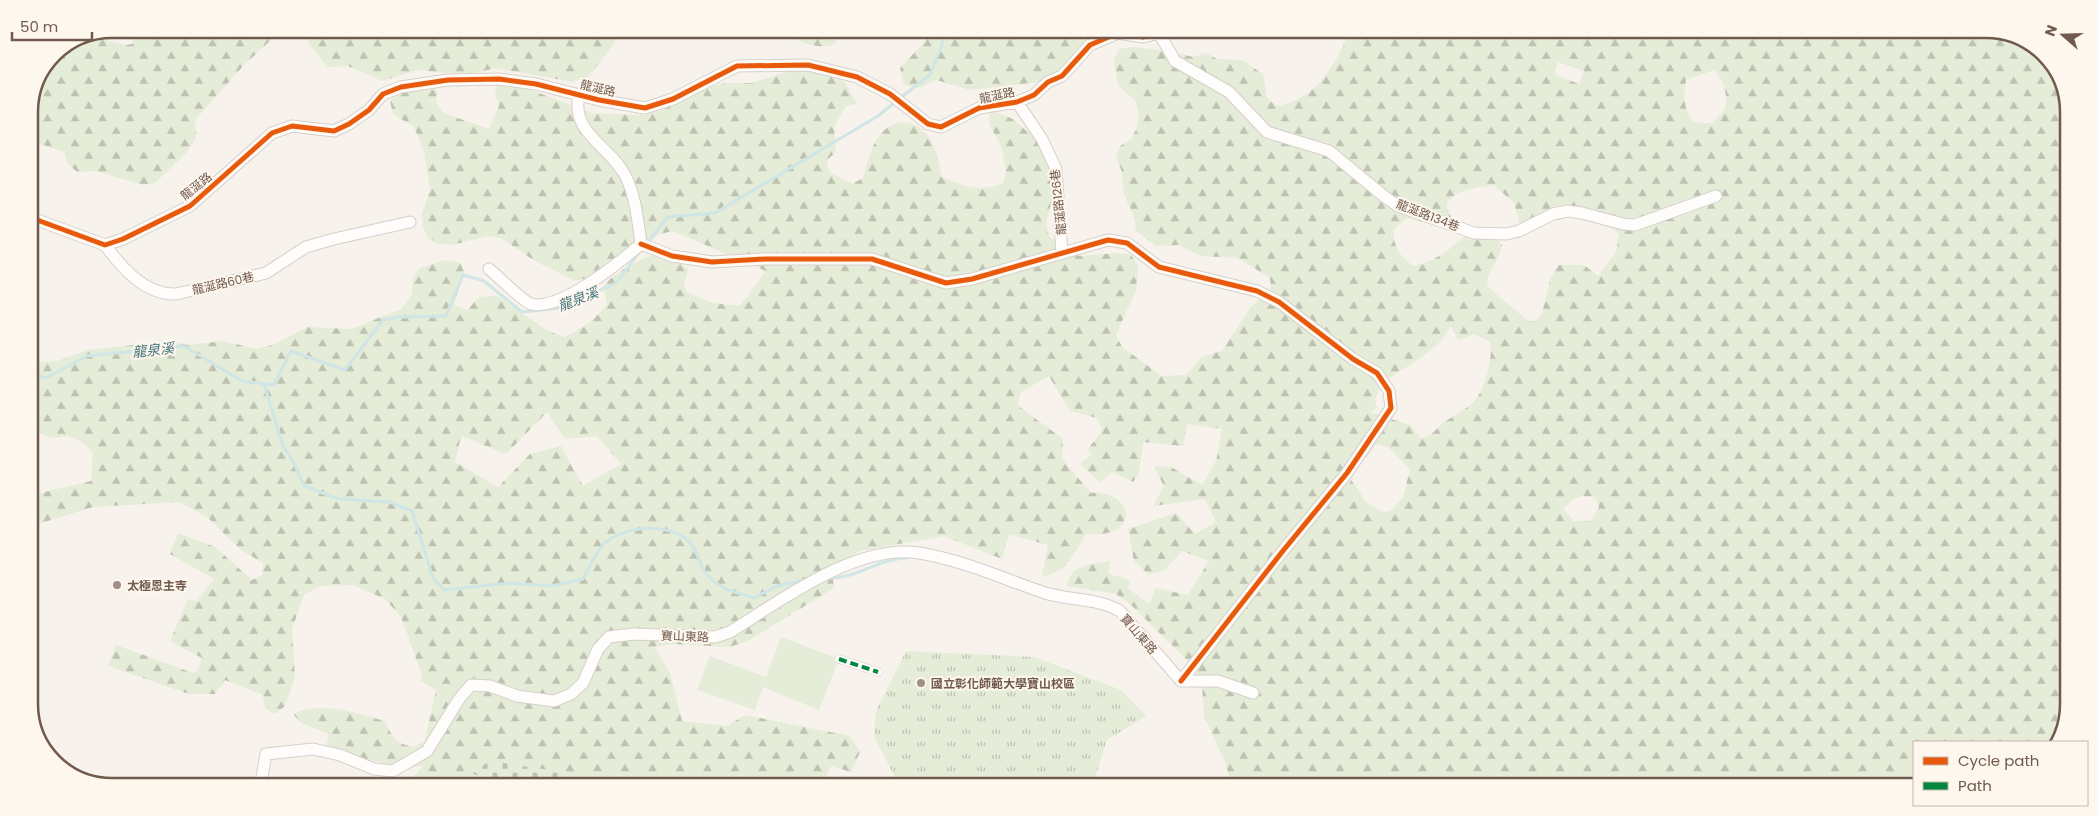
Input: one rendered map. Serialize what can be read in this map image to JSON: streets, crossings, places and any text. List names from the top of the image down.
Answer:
{
  "streets": {
    "street": [
      "龍涎路",
      "龍涎路126巷",
      "龍涎路134巷",
      "龍涎路60巷",
      "寶山東路"
    ]
  },
  "crossings": [
    ["龍涎路", "龍涎路126巷"],
    ["龍涎路", "龍涎路60巷"]
  ],
  "water": ["龍泉溪"],
  "places": ["太極恩主寺", "國立彰化師範大學寶山校區"],
  "legend": ["Cycle path", "Path"],
  "scale_bar": "50 m",
  "north": "left"
}
